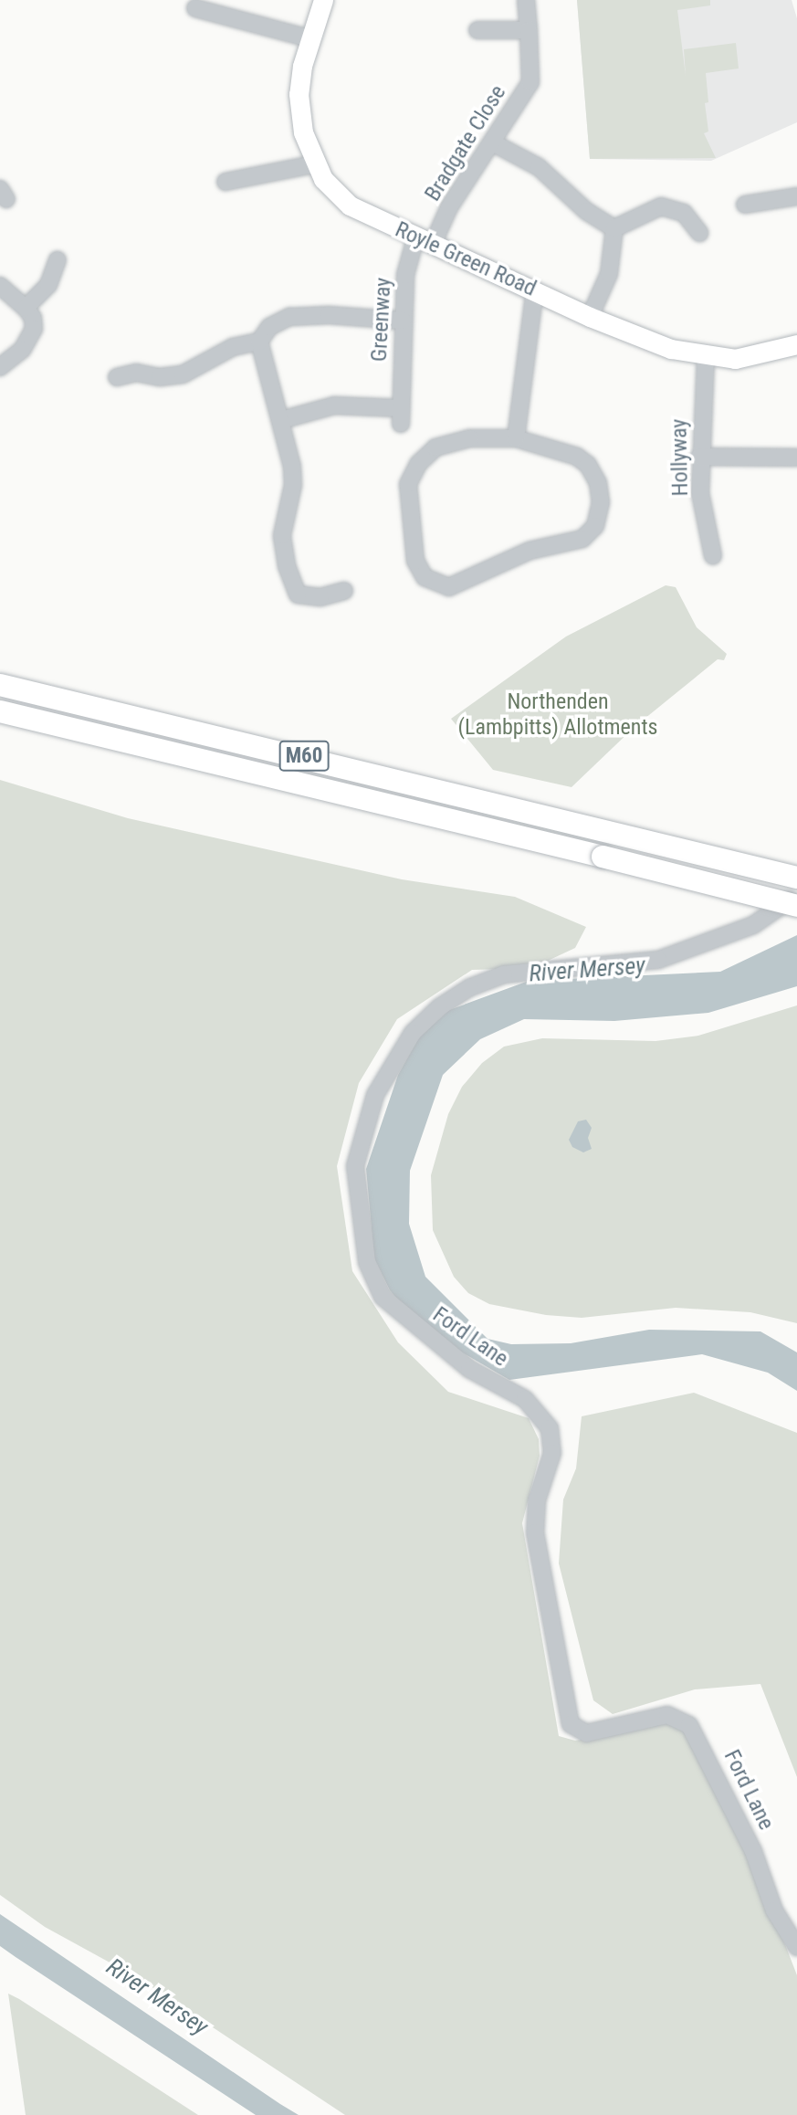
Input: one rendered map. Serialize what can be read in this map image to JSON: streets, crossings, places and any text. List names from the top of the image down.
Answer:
{
  "streets": {
    "highway": ["M60"],
    "main road": ["Royle Green Road"],
    "street": [
      "Bradgate Close",
      "Greenway",
      "Hollyway",
      "Ford Lane"
    ]
  },
  "crossings": [
    ["Bradgate Close", "Royle Green Road"],
    ["Bradgate Close", "Greenway"],
    ["Royle Green Road", "Greenway"],
    ["Royle Green Road", "Hollyway"]
  ],
  "water": ["River Mersey"],
  "parks": ["Northenden (Lambpitts) Allotments"]
}
